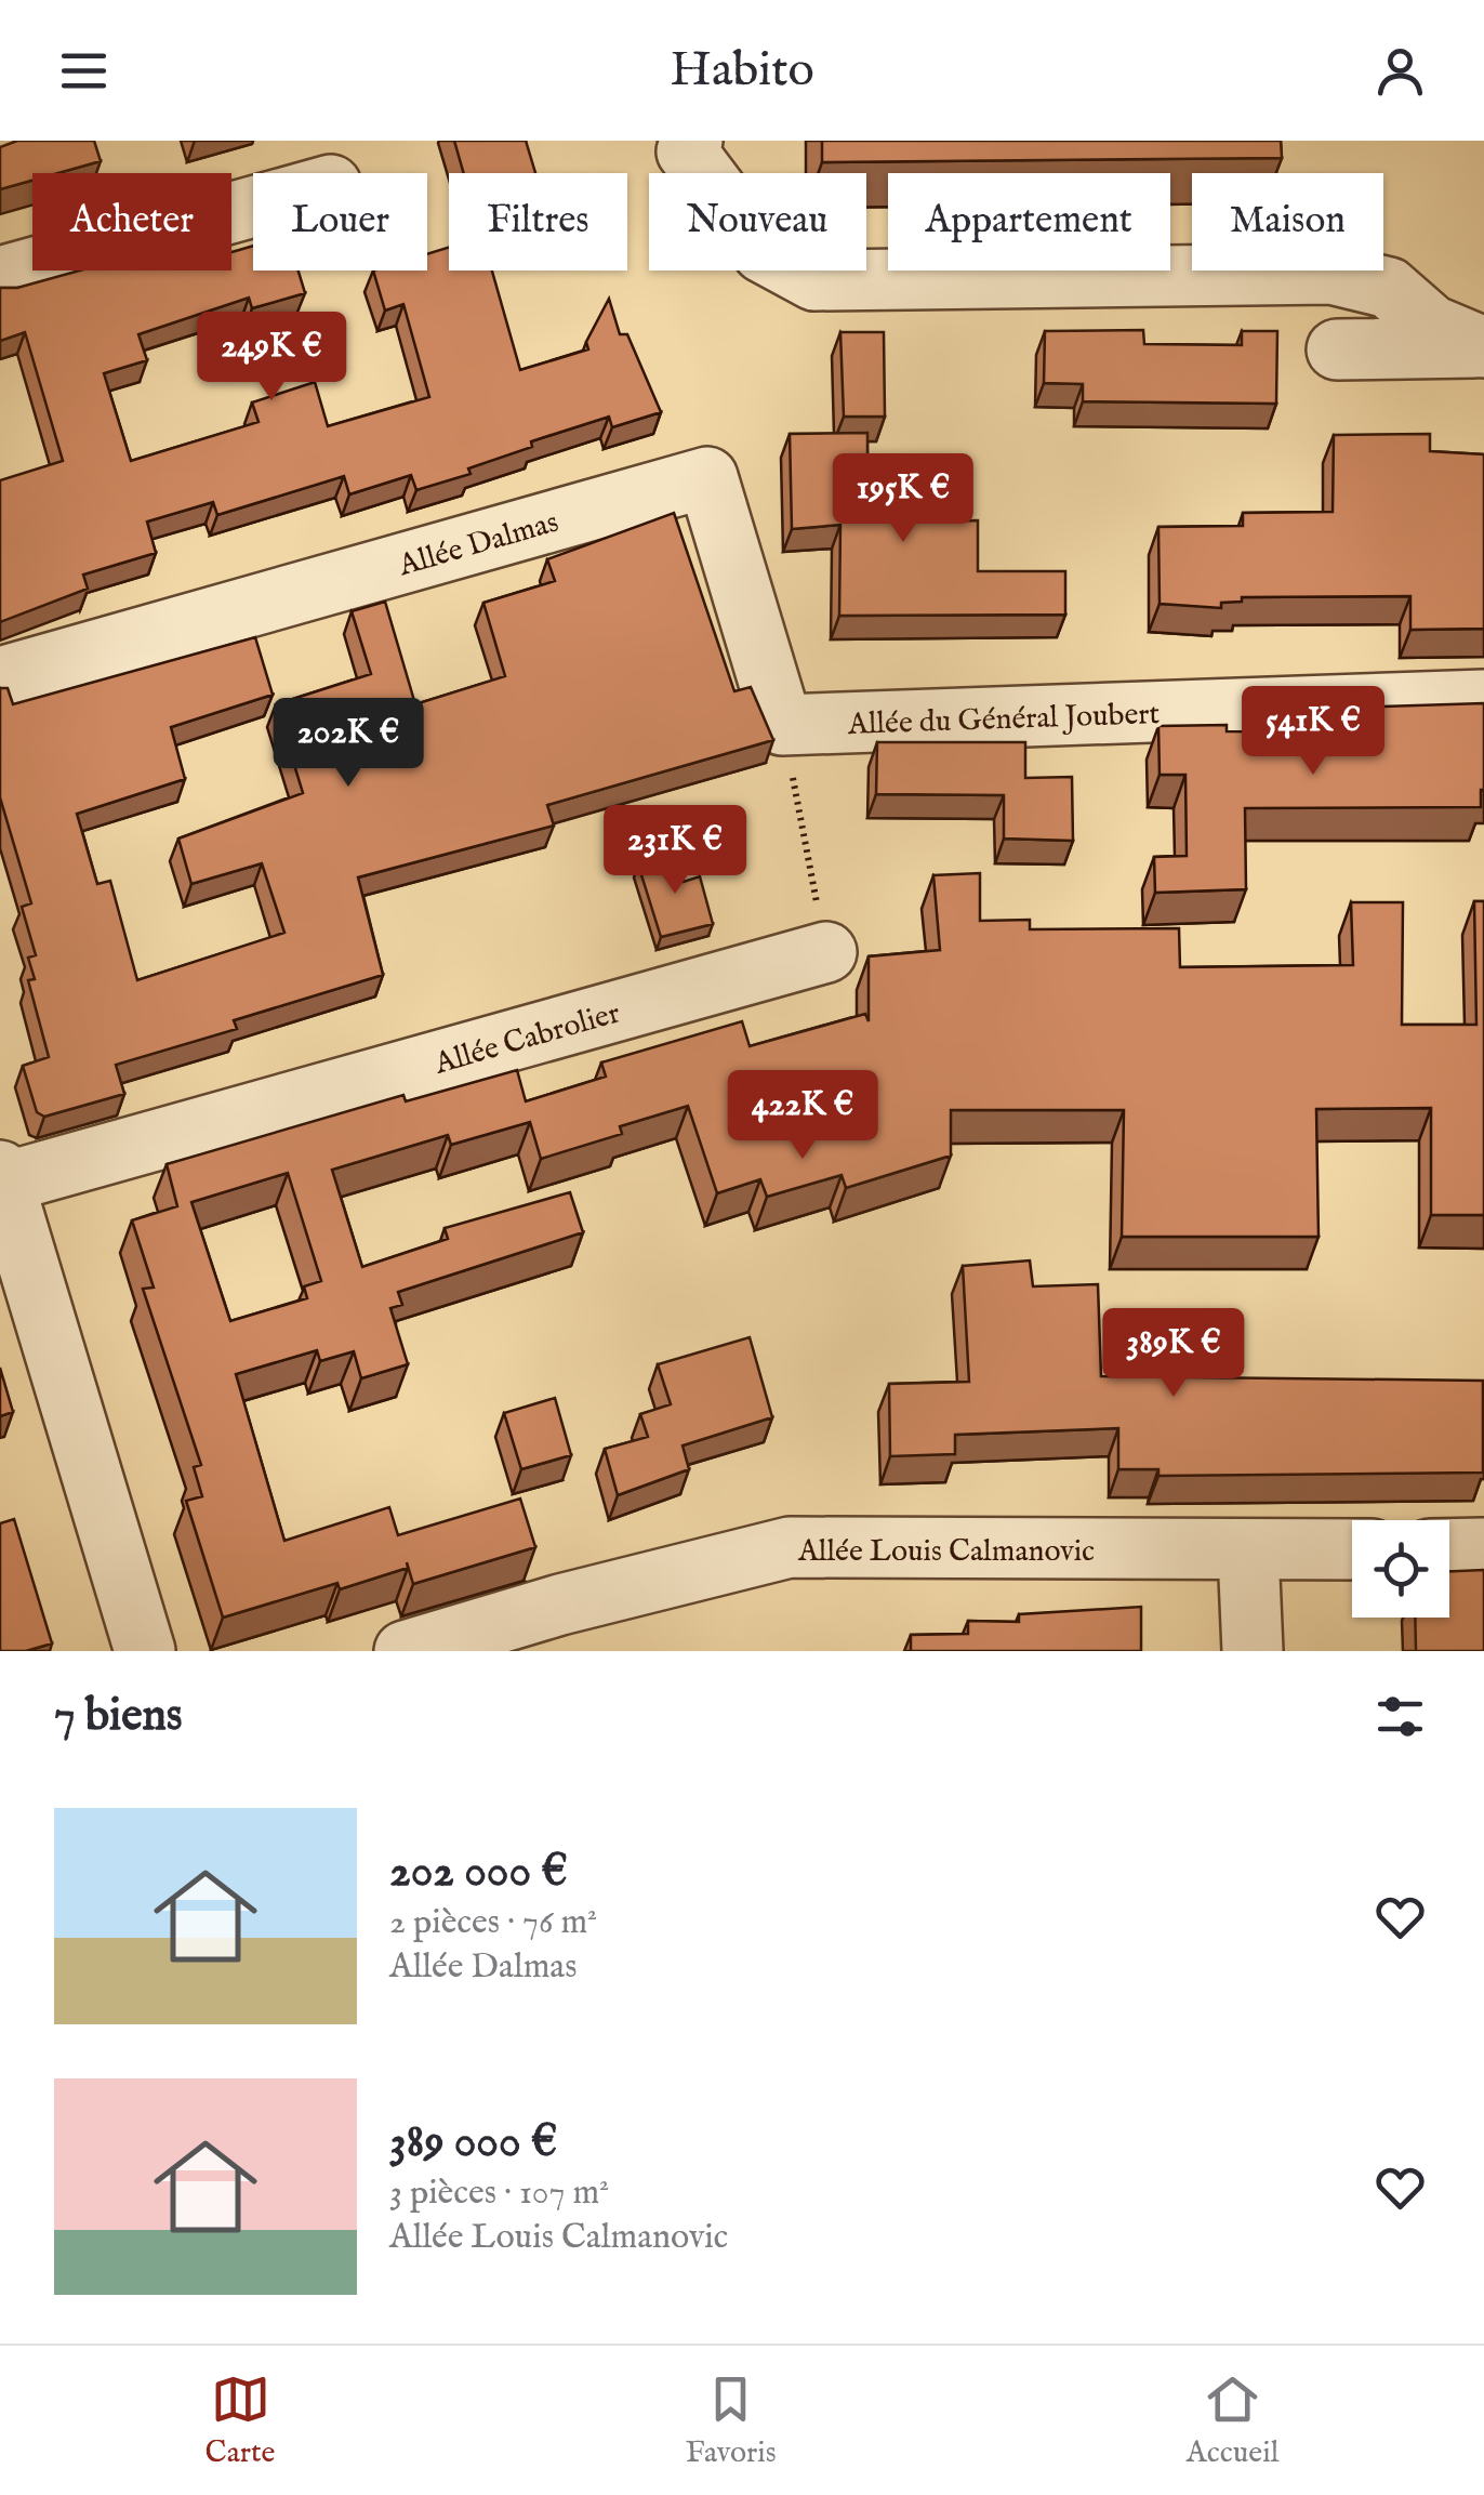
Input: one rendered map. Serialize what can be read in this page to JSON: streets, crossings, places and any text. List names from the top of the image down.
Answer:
{
  "streets": {
    "street": [
      "Allée Dalmas",
      "Allée du Général Joubert",
      "Allée Cabrolier",
      "Allée Louis Calmanovic"
    ]
  },
  "crossings": [
    ["Allée Dalmas", "Allée du Général Joubert"]
  ],
  "page": {
    "header": "Habito",
    "chip": [
      "Acheter",
      "Louer",
      "Filtres",
      "Nouveau",
      "Appartement",
      "Maison"
    ],
    "price": [
      "249K €",
      "195K €",
      "541K €",
      "202K €",
      "231K €",
      "422K €",
      "389K €"
    ],
    "heading": "7 biens",
    "list": [
      {
        "name": "202 000 €",
        "note": "2 pièces · 76 m² · Allée Dalmas"
      },
      {
        "name": "389 000 €",
        "note": "3 pièces · 107 m² · Allée Louis Calmanovic"
      }
    ],
    "tabs": ["Carte", "Favoris", "Accueil"]
  }
}
